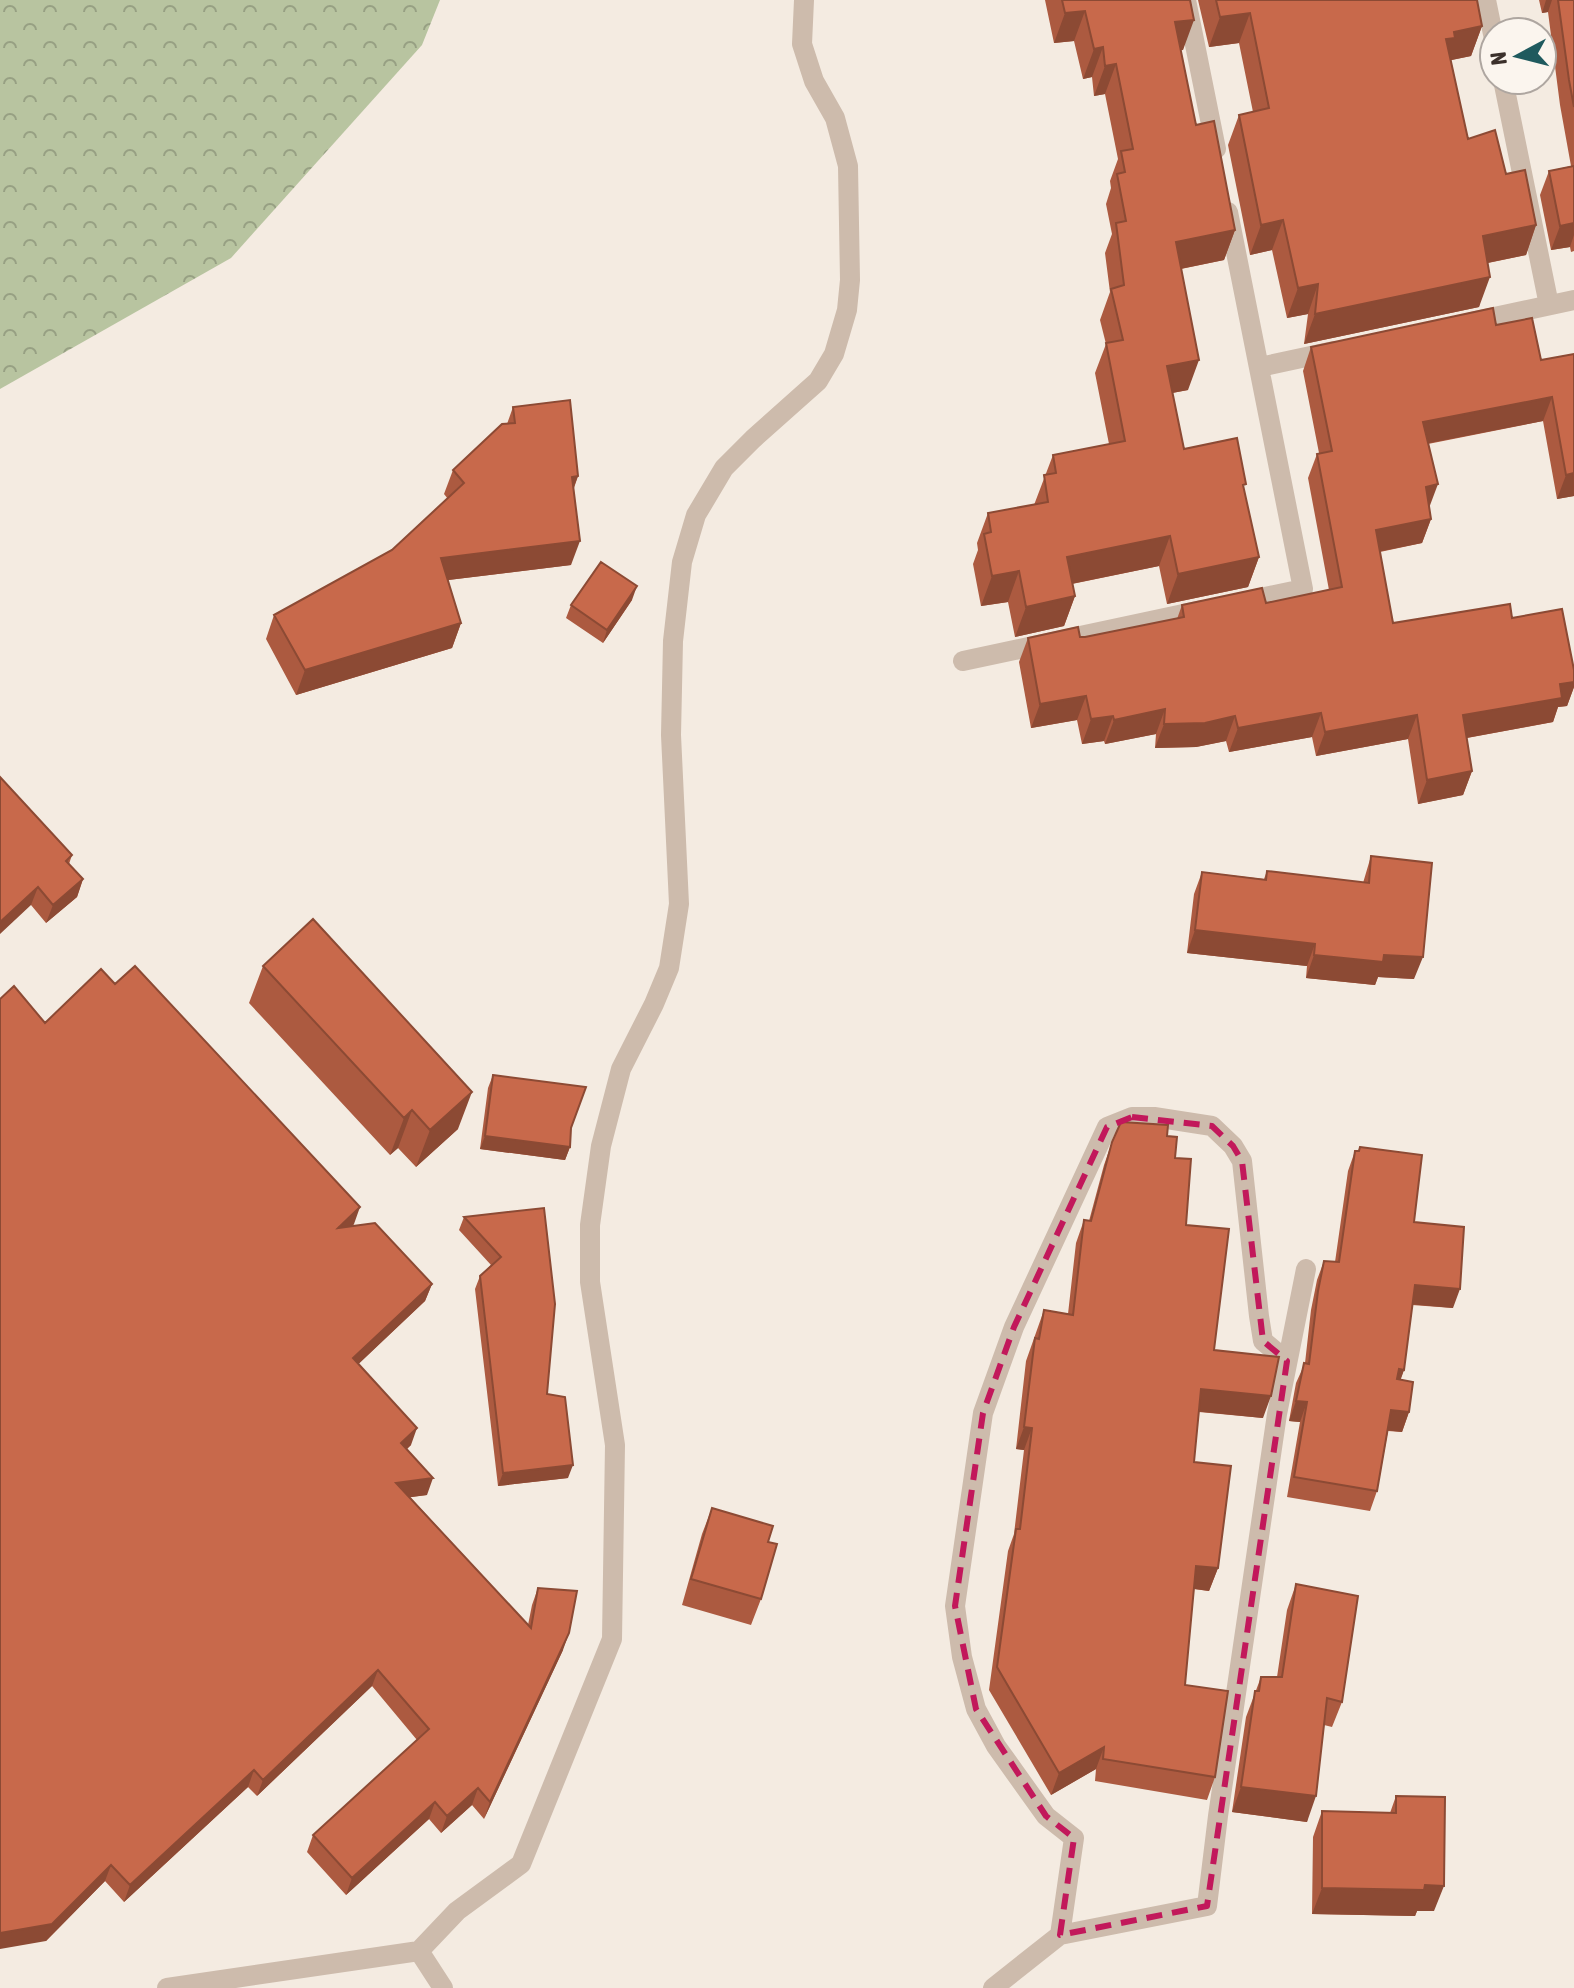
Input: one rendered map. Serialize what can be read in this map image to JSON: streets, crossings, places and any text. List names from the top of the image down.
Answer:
{
  "north": "left"
}
